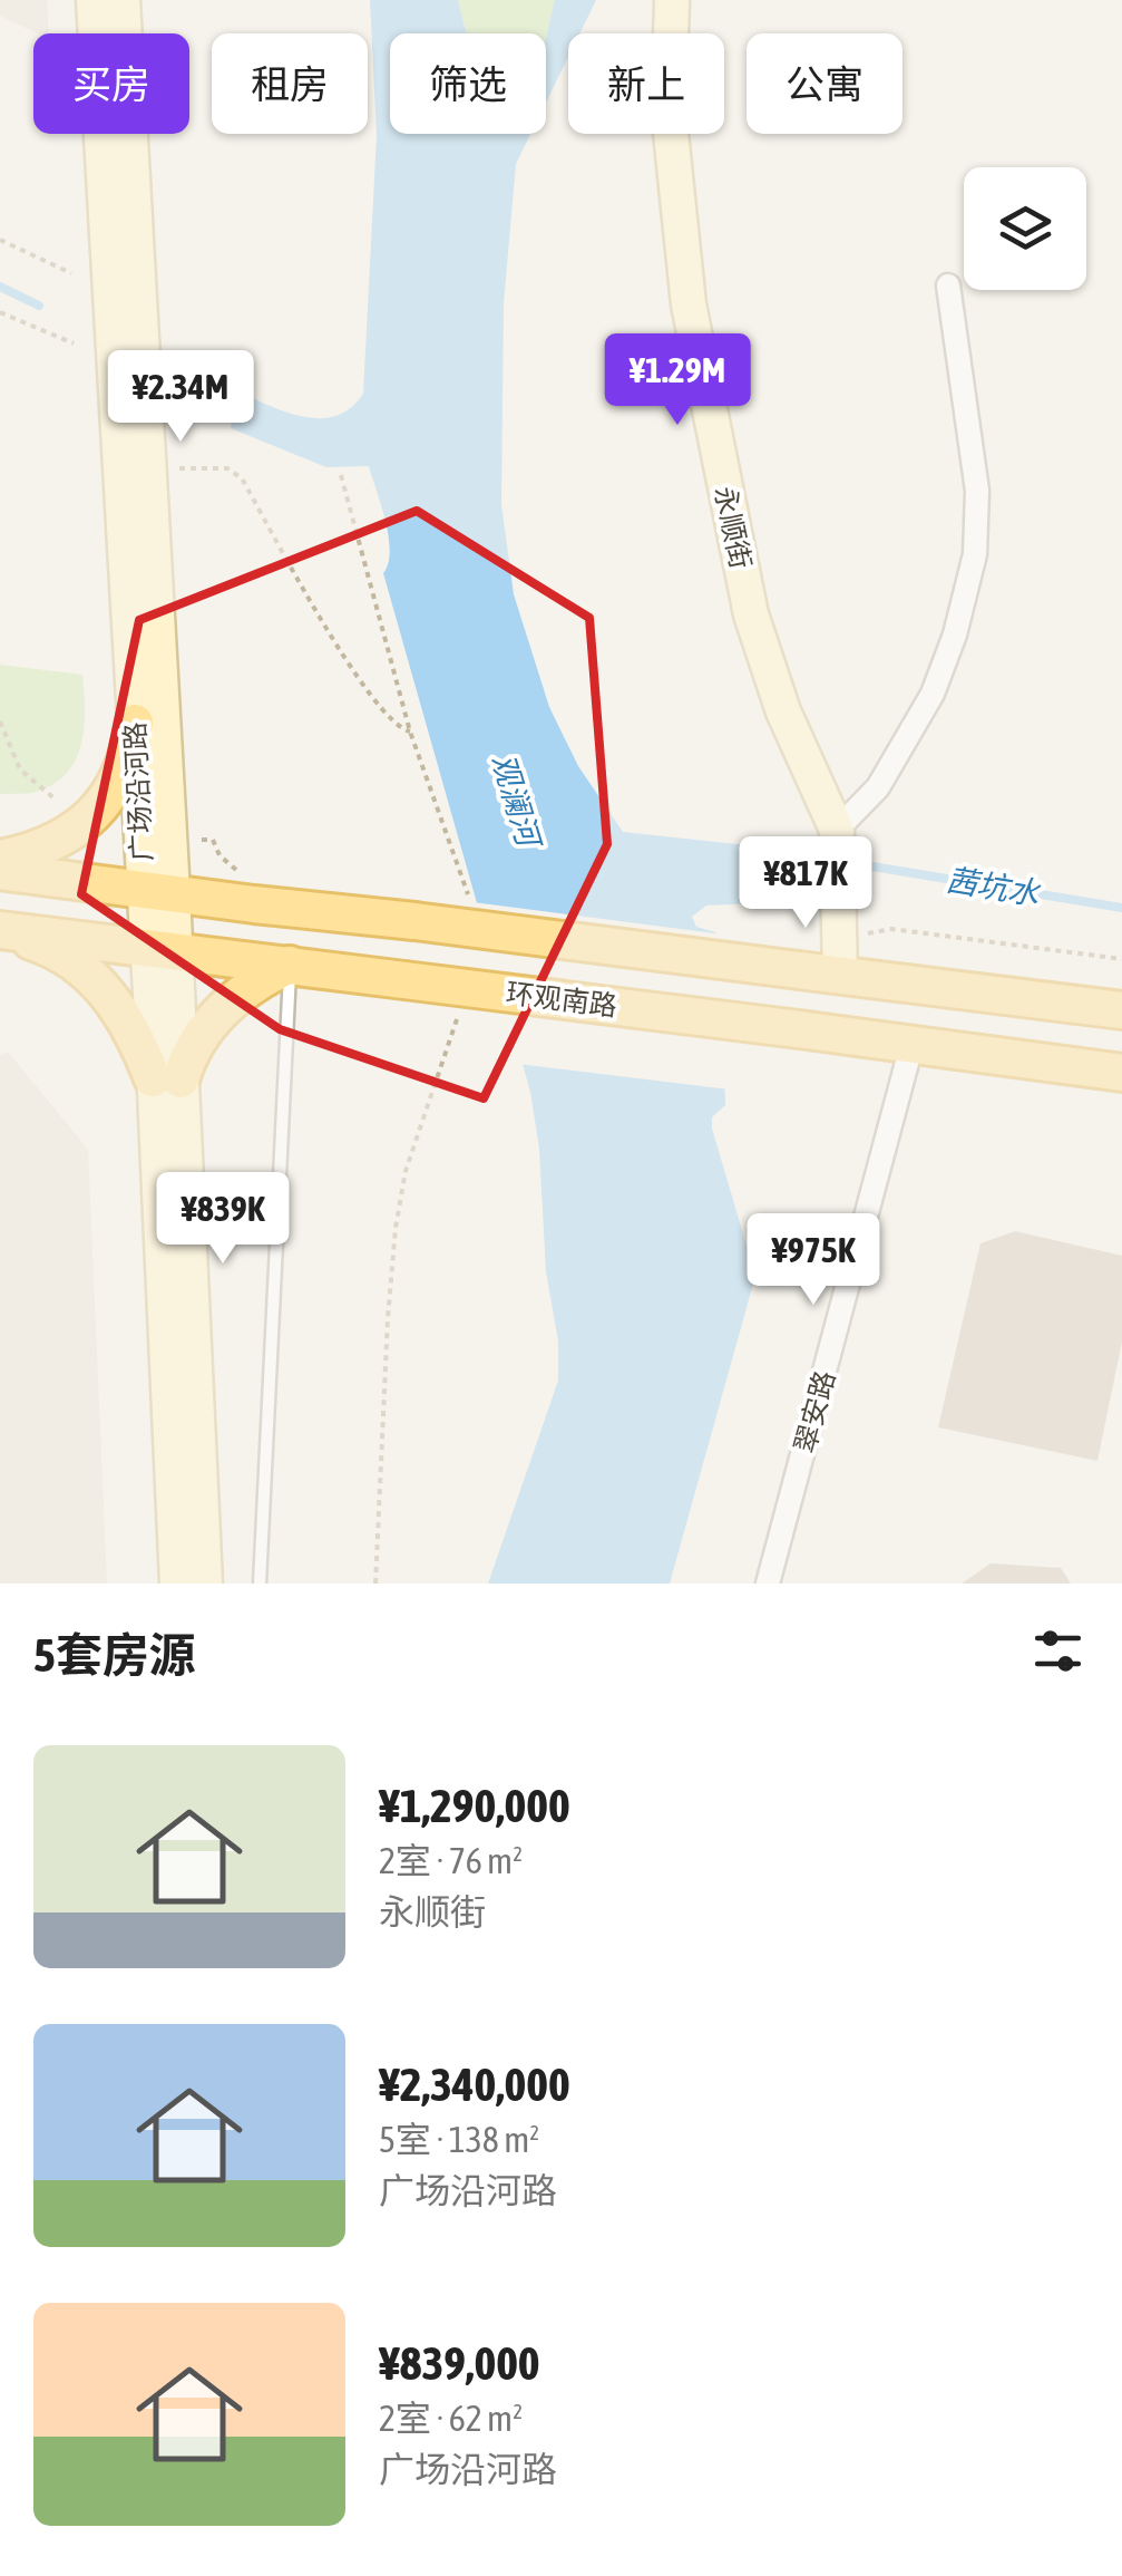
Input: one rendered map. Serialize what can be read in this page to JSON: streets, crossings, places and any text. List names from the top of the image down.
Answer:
{
  "streets": {
    "main road": ["环观南路"],
    "street": ["永顺街", "广场沿河路", "翠安路"]
  },
  "crossings": [
    ["广场沿河路", "环观南路"],
    ["环观南路", "翠安路"]
  ],
  "water": ["观澜河", "茜坑水"],
  "page": {
    "chip": [
      "买房",
      "租房",
      "筛选",
      "新上",
      "公寓"
    ],
    "price": [
      "¥1.29M",
      "¥2.34M",
      "¥817K",
      "¥839K",
      "¥975K"
    ],
    "heading": "5套房源",
    "list": [
      {
        "name": "¥1,290,000",
        "note": "2室 · 76 m² · 永顺街"
      },
      {
        "name": "¥2,340,000",
        "note": "5室 · 138 m² · 广场沿河路"
      },
      {
        "name": "¥839,000",
        "note": "2室 · 62 m² · 广场沿河路"
      }
    ]
  }
}
